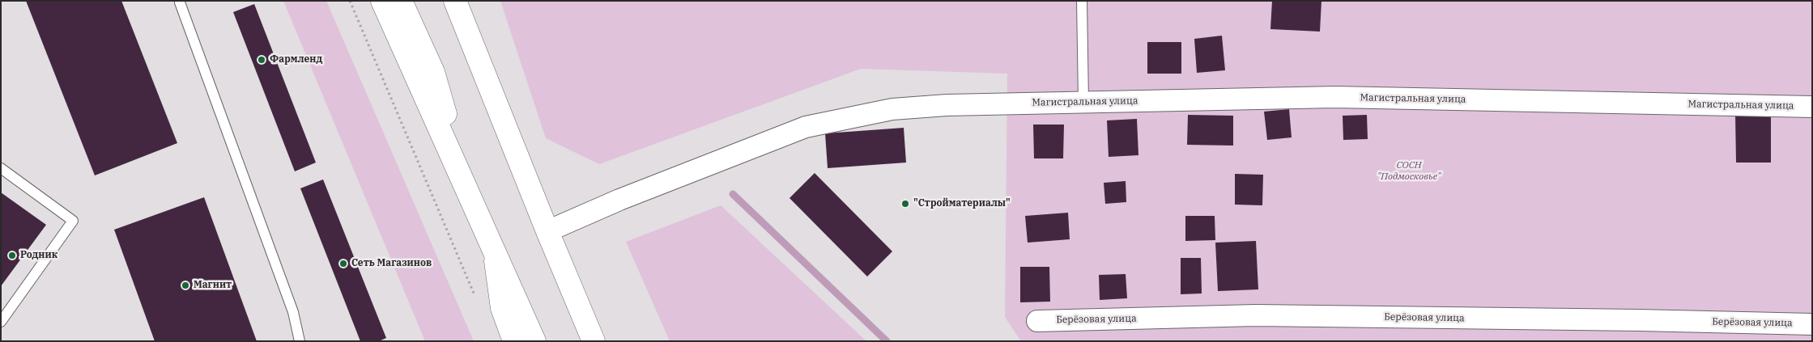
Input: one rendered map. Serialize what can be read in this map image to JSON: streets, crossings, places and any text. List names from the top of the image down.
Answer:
{
  "streets": {
    "street": ["Магистральная улица", "Берёзовая улица"]
  },
  "parks": ["СОСН \"Подмосковье\""],
  "places": [
    "Фармленд",
    "\"Стройматериалы\"",
    "Родник",
    "Сеть Магазинов",
    "Магнит"
  ]
}
